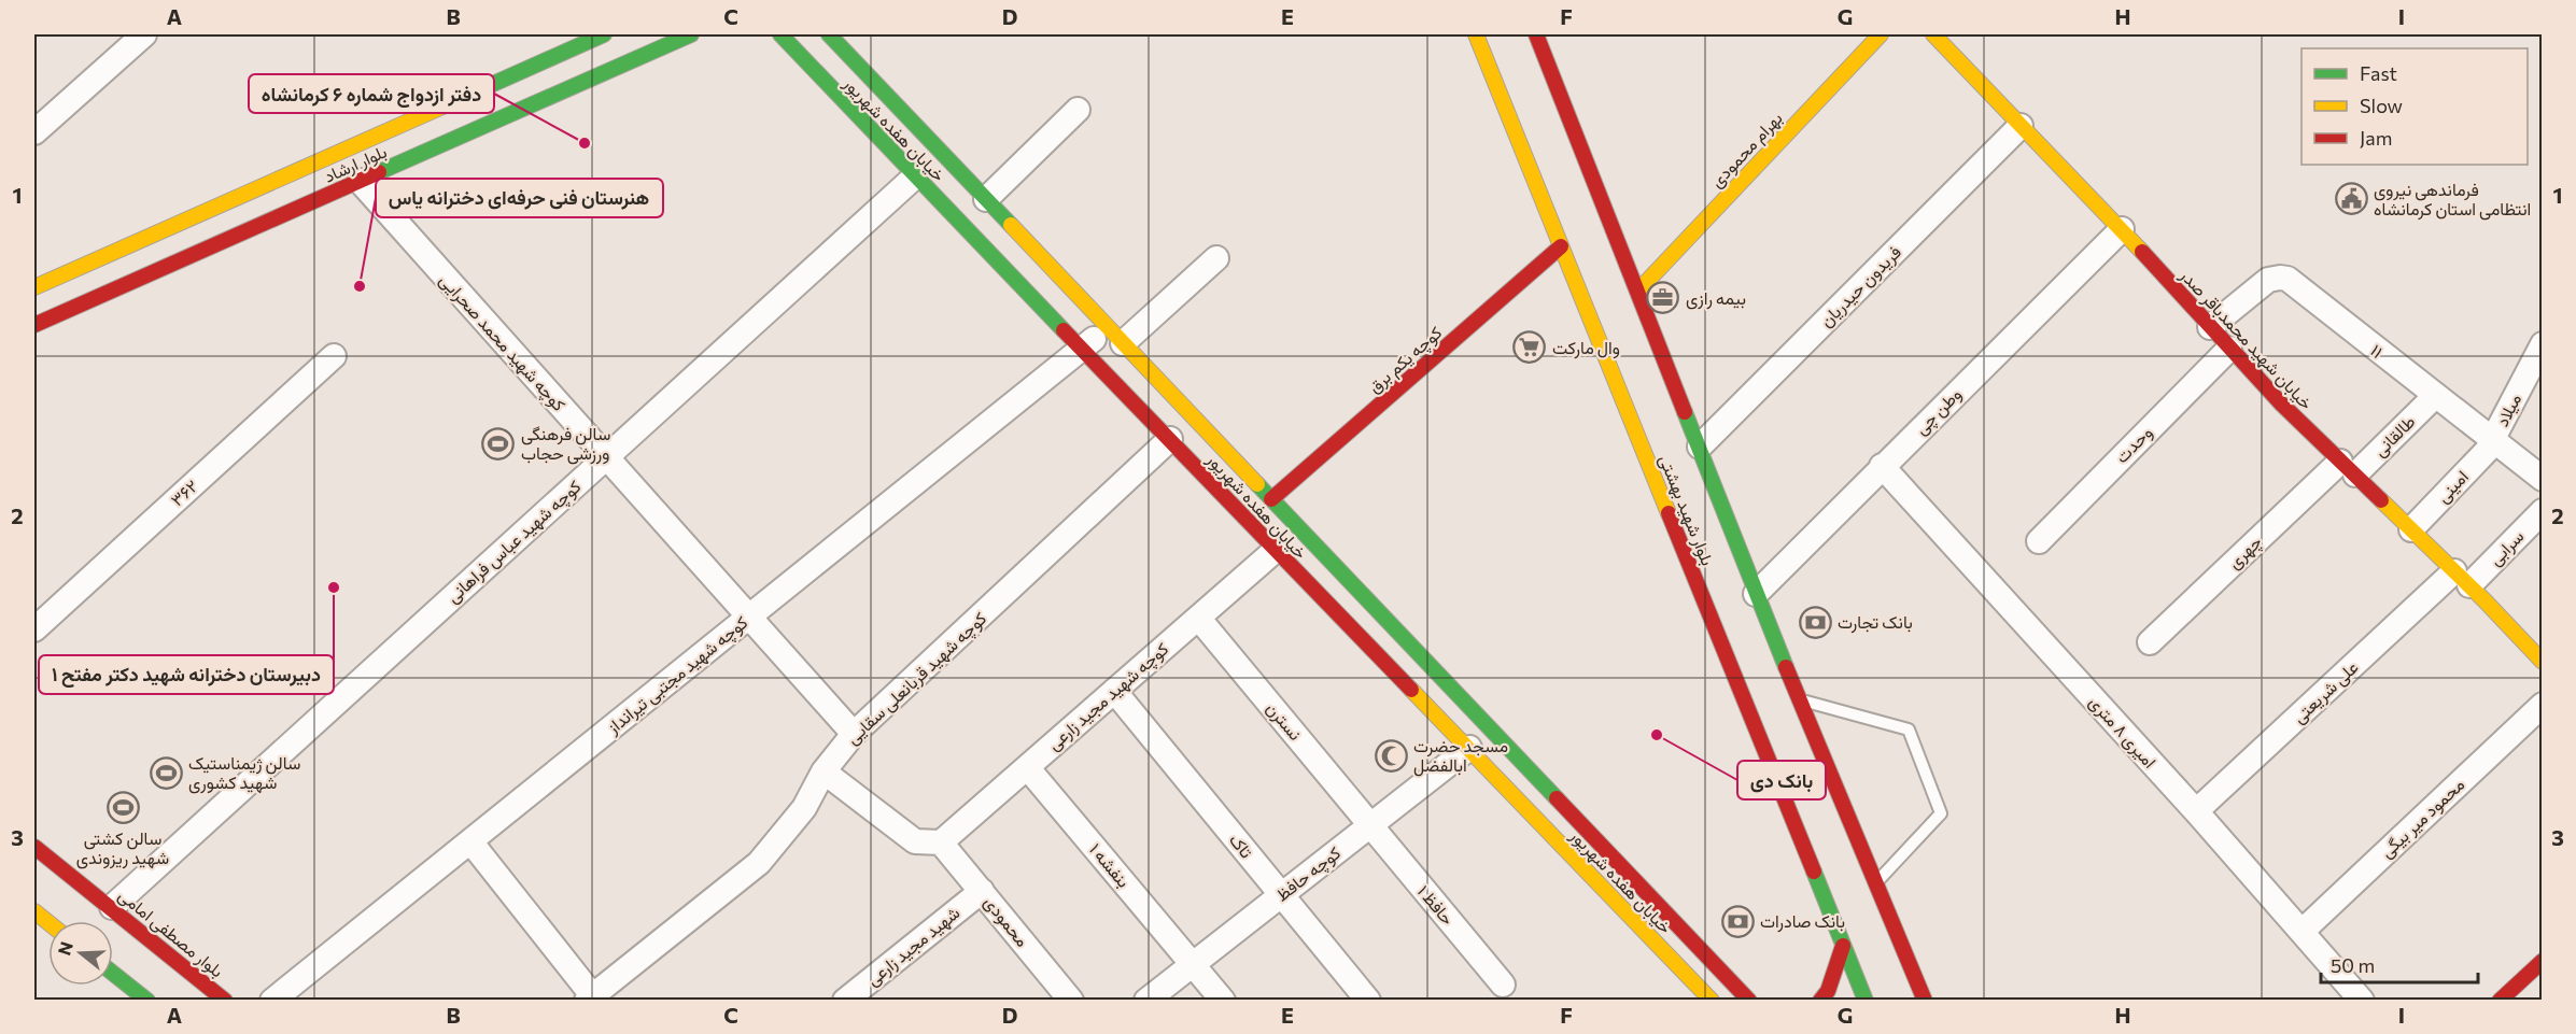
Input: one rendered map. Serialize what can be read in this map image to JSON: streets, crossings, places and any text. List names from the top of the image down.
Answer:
{
  "streets": {
    "main road": [
      "خیابان هفده شهریور",
      "بهرام محمودی",
      "بلوار ارشاد",
      "خیابان شهید محمدباقر صدر",
      "کوچه یکم برق",
      "بلوار شهید بهشتی",
      "بلوار مصطفی امامی"
    ],
    "street": [
      "فریدون حیدریان",
      "کوچه شهید محمد صحرایی",
      "۱۱",
      "میلاد",
      "وطن چی",
      "طالقانی",
      "وحدت",
      "امینی",
      "۳۶۲",
      "کوچه شهید عباس فراهانی",
      "سرابی",
      "چهری",
      "کوچه شهید مجتبی تیرانداز",
      "کوچه شهید قربانعلی سقایی",
      "علی شریعتی",
      "کوچه شهید مجید زارعی",
      "نسترن",
      "امیری ۸ متری",
      "محمود میر بیگی",
      "تاک",
      "بنفشه ۱",
      "کوچه حافظ",
      "حافظ ۱",
      "محمودی",
      "شهید مجید زارعی"
    ]
  },
  "crossings": [
    ["خیابان هفده شهریور", "کوچه یکم برق"],
    ["خیابان هفده شهریور", "کوچه شهید عباس فراهانی"],
    ["خیابان هفده شهریور", "کوچه شهید مجتبی تیرانداز"],
    ["خیابان هفده شهریور", "کوچه شهید قربانعلی سقایی"],
    ["خیابان هفده شهریور", "کوچه شهید مجید زارعی"],
    ["خیابان هفده شهریور", "کوچه حافظ"],
    ["بهرام محمودی", "بلوار شهید بهشتی"],
    ["بلوار ارشاد", "کوچه شهید محمد صحرایی"],
    ["فریدون حیدریان", "خیابان شهید محمدباقر صدر"],
    ["فریدون حیدریان", "بلوار شهید بهشتی"],
    ["خیابان شهید محمدباقر صدر", "۱۱"],
    ["خیابان شهید محمدباقر صدر", "وطن چی"],
    ["خیابان شهید محمدباقر صدر", "طالقانی"],
    ["خیابان شهید محمدباقر صدر", "وحدت"],
    ["خیابان شهید محمدباقر صدر", "امینی"],
    ["خیابان شهید محمدباقر صدر", "سرابی"],
    ["خیابان شهید محمدباقر صدر", "چهری"],
    ["خیابان شهید محمدباقر صدر", "علی شریعتی"],
    ["کوچه شهید محمد صحرایی", "کوچه شهید عباس فراهانی"],
    ["کوچه شهید محمد صحرایی", "کوچه شهید مجتبی تیرانداز"],
    ["کوچه شهید محمد صحرایی", "کوچه شهید قربانعلی سقایی"],
    ["۱۱", "میلاد"],
    ["۱۱", "طالقانی"],
    ["۱۱", "امینی"],
    ["کوچه یکم برق", "بلوار شهید بهشتی"],
    ["میلاد", "امینی"],
    ["وطن چی", "بلوار شهید بهشتی"],
    ["وطن چی", "امیری ۸ متری"],
    ["طالقانی", "چهری"],
    ["کوچه شهید عباس فراهانی", "بلوار مصطفی امامی"],
    ["سرابی", "علی شریعتی"],
    ["علی شریعتی", "امیری ۸ متری"],
    ["کوچه شهید مجید زارعی", "نسترن"],
    ["کوچه شهید مجید زارعی", "تاک"],
    ["کوچه شهید مجید زارعی", "بنفشه ۱"],
    ["کوچه شهید مجید زارعی", "محمودی"],
    ["نسترن", "کوچه حافظ"],
    ["نسترن", "حافظ ۱"],
    ["امیری ۸ متری", "محمود میر بیگی"],
    ["تاک", "کوچه حافظ"],
    ["بنفشه ۱", "کوچه حافظ"],
    ["کوچه حافظ", "حافظ ۱"],
    ["محمودی", "شهید مجید زارعی"]
  ],
  "places": {
    "other": [
      "دفتر ازدواج شماره ۶ کرمانشاه",
      "هنرستان فنی حرفه‌ای دخترانه یاس",
      "دبیرستان دخترانه شهید دکتر مفتح ۱",
      "بانک دی"
    ],
    "public building": ["فرماندهی نیروی انتظامی استان کرمانشاه"],
    "office": ["بیمه رازی"],
    "supermarket": ["وال مارکت"],
    "sports": ["سالن فرهنگی ورزشی حجاب", "سالن ژیمناستیک شهید کشوری", "سالن کشتی شهید ریزوندی"],
    "bank": ["بانک تجارت", "بانک صادرات"],
    "mosque": ["مسجد حضرت ابالفضل"]
  },
  "legend": ["Fast", "Slow", "Jam"],
  "scale_bar": "50 m",
  "north": "left",
  "grid": {
    "columns": [
      "A",
      "B",
      "C",
      "D",
      "E",
      "F",
      "G",
      "H",
      "I"
    ],
    "rows": ["1", "2", "3"]
  }
}
